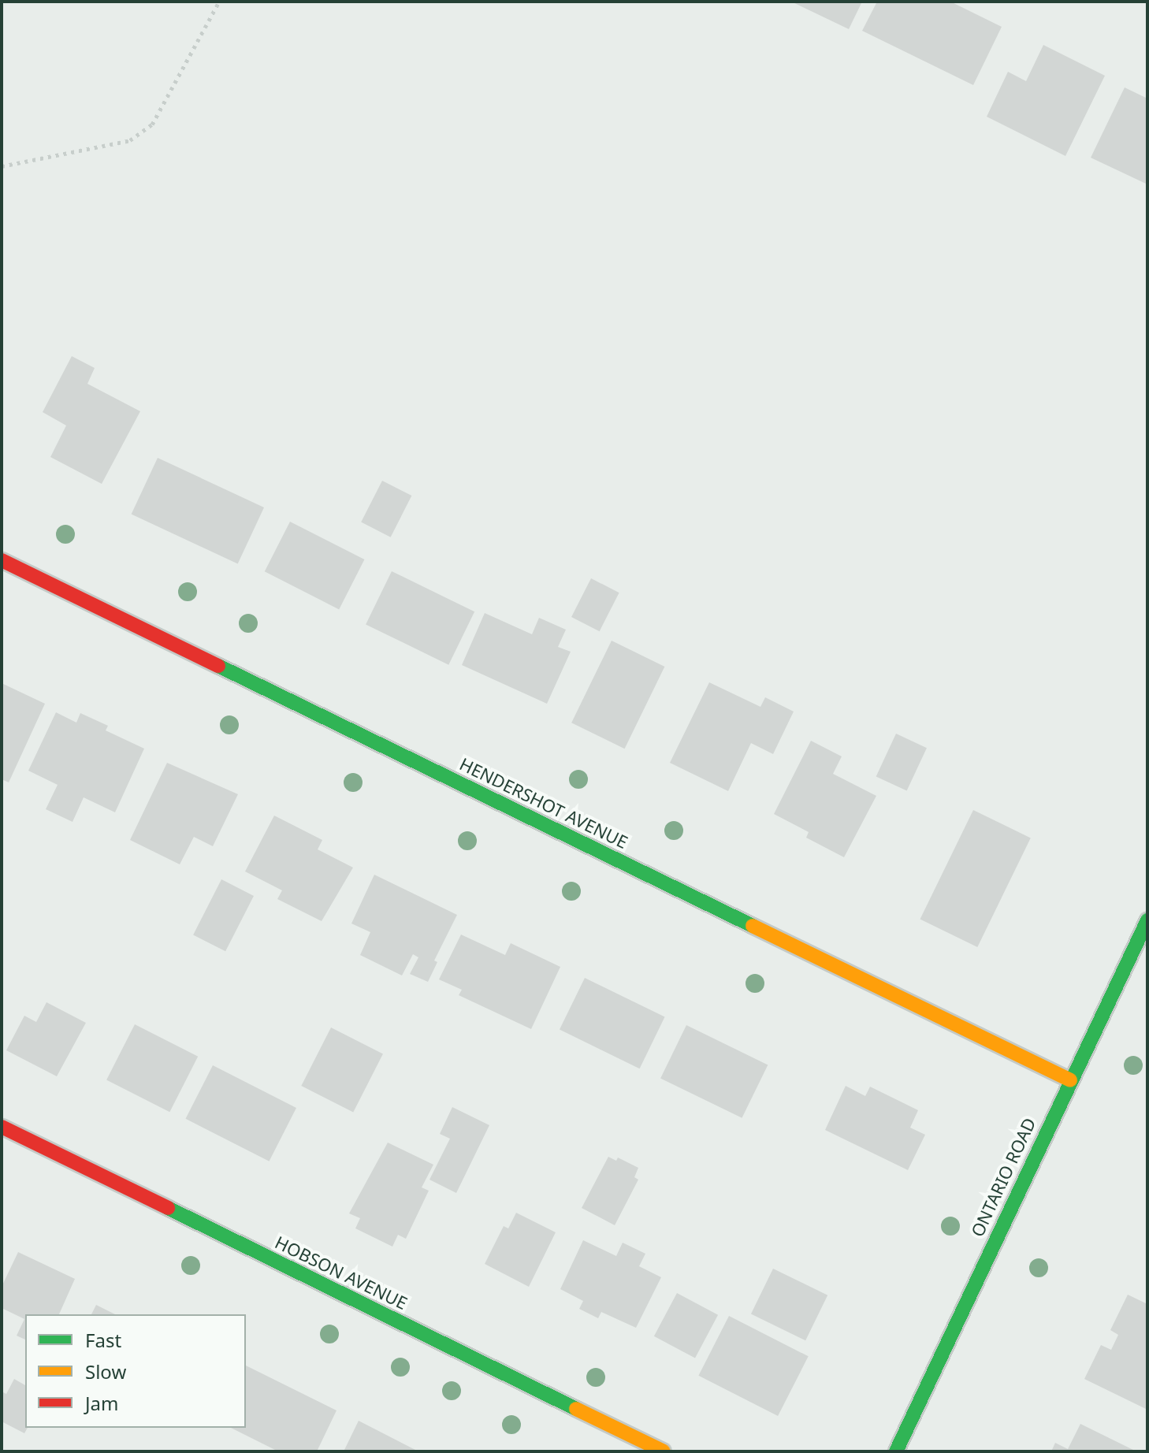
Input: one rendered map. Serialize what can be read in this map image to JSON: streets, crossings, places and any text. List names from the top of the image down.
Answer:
{
  "streets": {
    "street": ["HENDERSHOT AVENUE", "ONTARIO ROAD", "HOBSON AVENUE"]
  },
  "crossings": [
    ["HENDERSHOT AVENUE", "ONTARIO ROAD"]
  ],
  "legend": ["Fast", "Slow", "Jam"]
}
